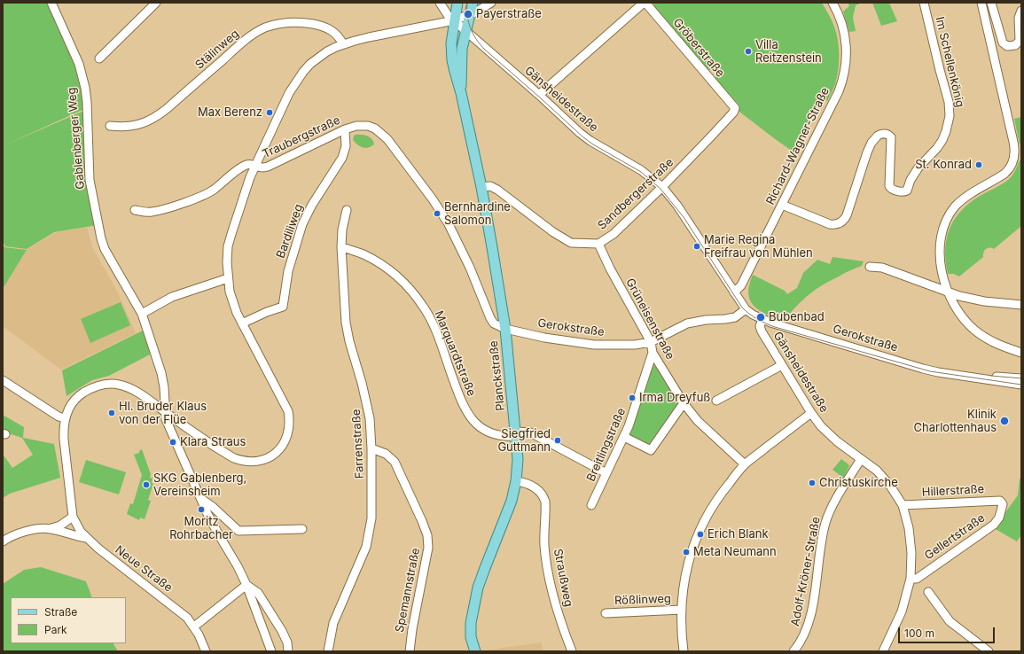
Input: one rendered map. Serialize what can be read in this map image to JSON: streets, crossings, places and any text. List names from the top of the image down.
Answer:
{
  "streets": {
    "main road": ["Planckstraße"],
    "street": [
      "Gröberstraße",
      "Stälinweg",
      "Im Schellenkönig",
      "Gänsheidestraße",
      "Traubergstraße",
      "Gablenberger Weg",
      "Richard-Wagner-Straße",
      "Sandbergerstraße",
      "Bardiliweg",
      "Grüneisenstraße",
      "Gerokstraße",
      "Marquardtstraße",
      "Farrenstraße",
      "Breitlingstraße",
      "Hillerstraße",
      "Gellertstraße",
      "Neue Straße",
      "Adolf-Kröner-Straße",
      "Straußweg",
      "Spemannstraße",
      "Rößlinweg"
    ]
  },
  "crossings": [
    ["Gröberstraße", "Sandbergerstraße"],
    ["Im Schellenkönig", "Richard-Wagner-Straße"],
    ["Gänsheidestraße", "Richard-Wagner-Straße"],
    ["Gänsheidestraße", "Sandbergerstraße"],
    ["Gänsheidestraße", "Gerokstraße"],
    ["Gänsheidestraße", "Planckstraße"],
    ["Gänsheidestraße", "Hillerstraße"],
    ["Gänsheidestraße", "Gellertstraße"],
    ["Gänsheidestraße", "Adolf-Kröner-Straße"],
    ["Traubergstraße", "Bardiliweg"],
    ["Traubergstraße", "Gerokstraße"],
    ["Traubergstraße", "Planckstraße"],
    ["Sandbergerstraße", "Grüneisenstraße"],
    ["Sandbergerstraße", "Planckstraße"],
    ["Grüneisenstraße", "Gerokstraße"],
    ["Grüneisenstraße", "Breitlingstraße"],
    ["Gerokstraße", "Planckstraße"],
    ["Marquardtstraße", "Planckstraße"],
    ["Marquardtstraße", "Farrenstraße"],
    ["Marquardtstraße", "Breitlingstraße"],
    ["Planckstraße", "Straußweg"],
    ["Farrenstraße", "Spemannstraße"],
    ["Hillerstraße", "Gellertstraße"]
  ],
  "places": [
    "Payerstraße",
    "Villa Reitzenstein",
    "Max Berenz",
    "St. Konrad",
    "Bernhardine Salomon",
    "Marie Regina Freifrau von Mühlen",
    "Bubenbad",
    "Irma Dreyfuß",
    "Hl. Bruder Klaus von der Flüe",
    "Klinik Charlottenhaus",
    "Siegfried Guttmann",
    "Klara Straus",
    "Christuskirche",
    "SKG Gablenberg, Vereinsheim",
    "Moritz Rohrbacher",
    "Erich Blank",
    "Meta Neumann"
  ],
  "legend": ["Straße", "Park"],
  "scale_bar": "100 m"
}
